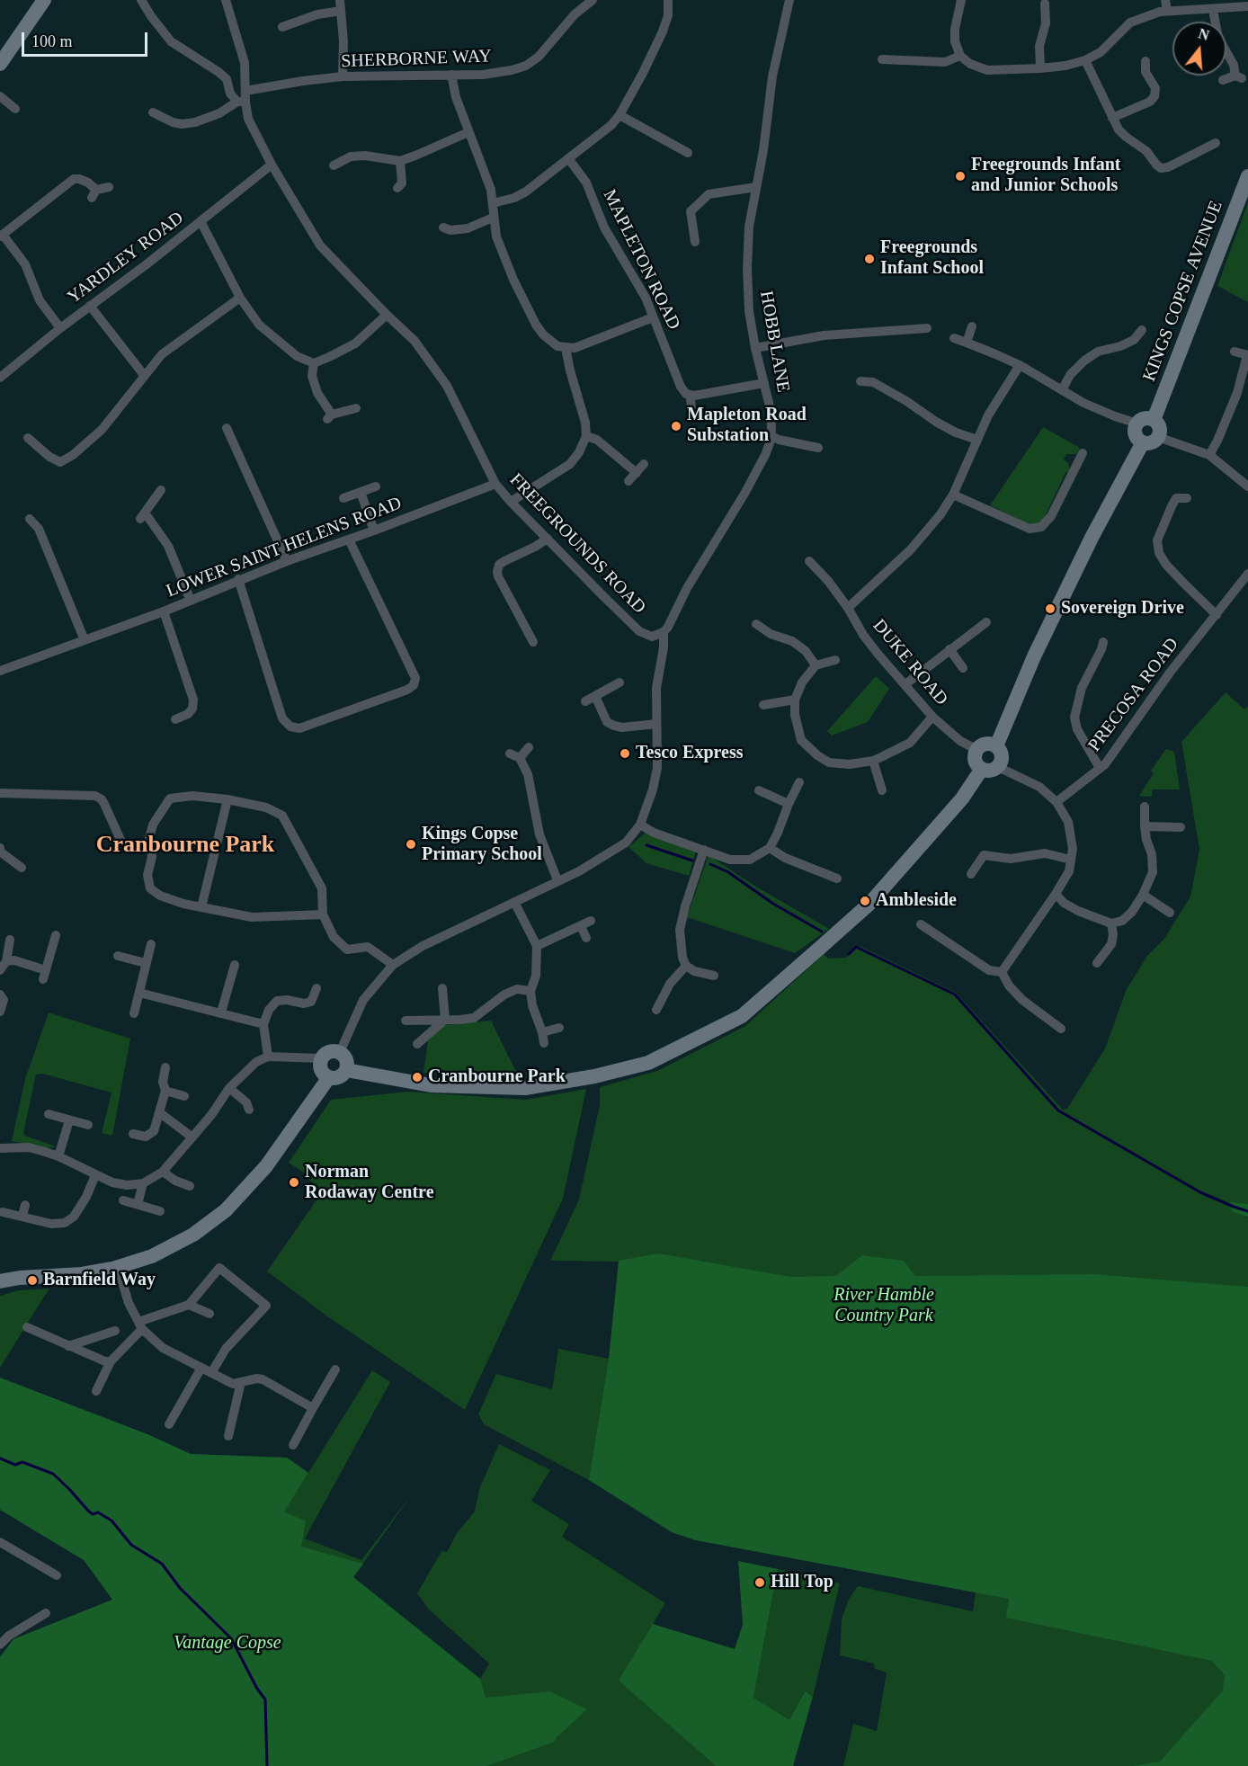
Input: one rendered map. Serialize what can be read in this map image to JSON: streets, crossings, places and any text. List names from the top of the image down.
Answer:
{
  "streets": {
    "street": [
      "SHERBORNE WAY",
      "YARDLEY ROAD",
      "MAPLETON ROAD",
      "KINGS COPSE AVENUE",
      "HOBB LANE",
      "FREEGROUNDS ROAD",
      "LOWER SAINT HELENS ROAD",
      "DUKE ROAD",
      "PRECOSA ROAD"
    ]
  },
  "crossings": [
    ["YARDLEY ROAD", "FREEGROUNDS ROAD"],
    ["HOBB LANE", "FREEGROUNDS ROAD"],
    ["FREEGROUNDS ROAD", "LOWER SAINT HELENS ROAD"]
  ],
  "districts": ["Cranbourne Park"],
  "parks": ["River Hamble Country Park", "Vantage Copse"],
  "places": [
    "Freegrounds Infant and Junior Schools",
    "Freegrounds Infant School",
    "Mapleton Road Substation",
    "Sovereign Drive",
    "Tesco Express",
    "Kings Copse Primary School",
    "Ambleside",
    "Cranbourne Park",
    "Norman Rodaway Centre",
    "Barnfield Way",
    "Hill Top"
  ],
  "scale_bar": "100 m",
  "north": "top"
}
